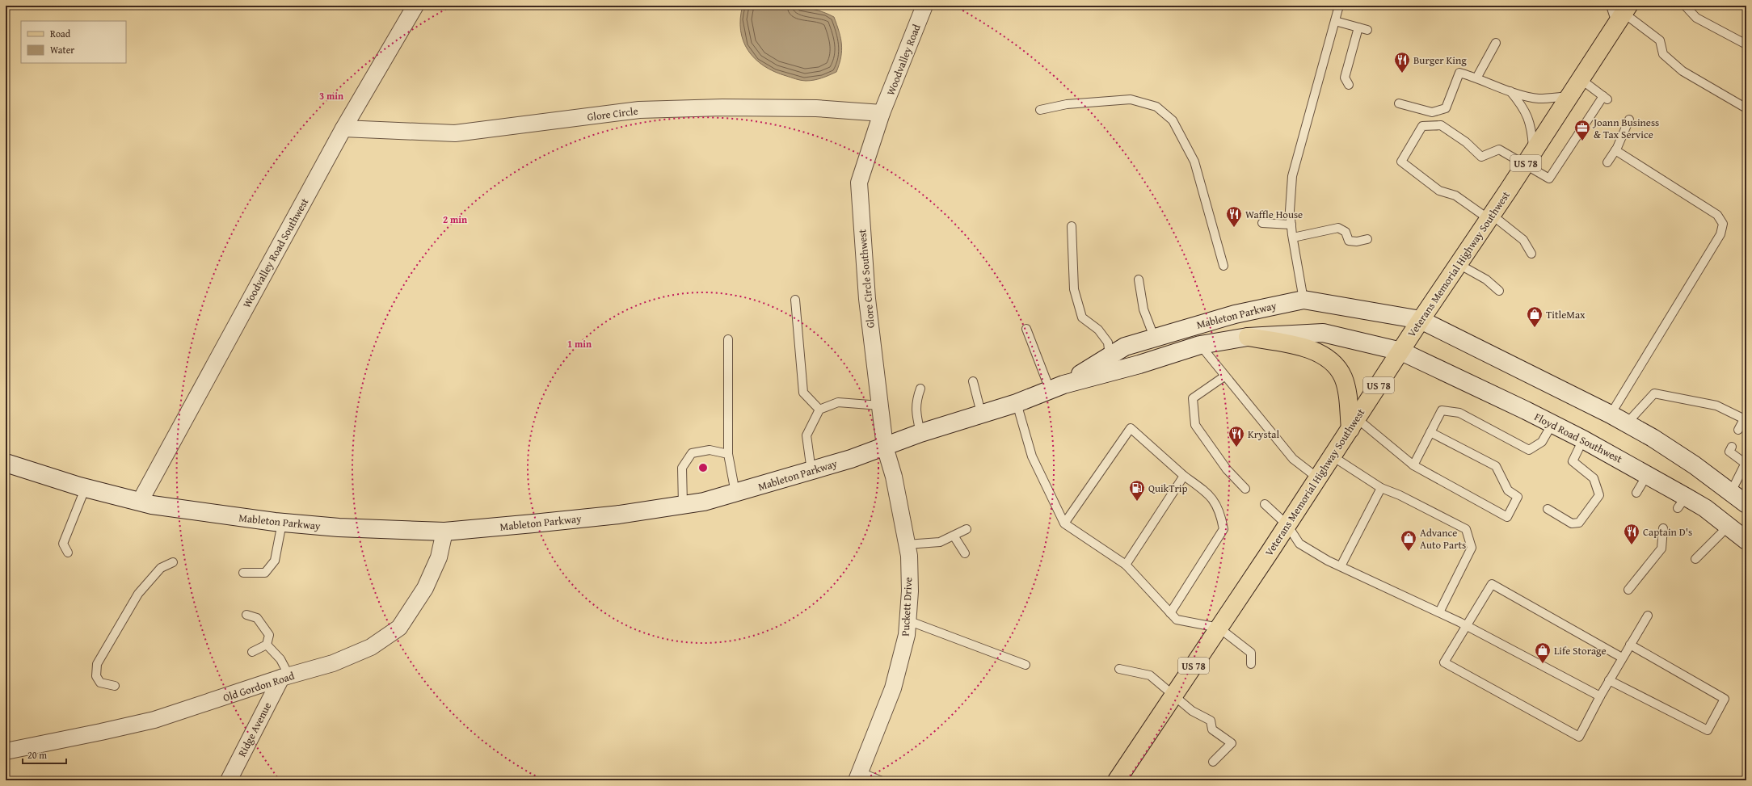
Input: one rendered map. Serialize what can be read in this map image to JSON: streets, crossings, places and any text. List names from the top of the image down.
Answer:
{
  "streets": {
    "main road": [
      "US 78",
      "Veterans Memorial Highway Southwest",
      "Mableton Parkway",
      "Floyd Road Southwest"
    ],
    "street": [
      "Woodvalley Road",
      "Glore Circle",
      "Woodvalley Road Southwest",
      "Glore Circle Southwest",
      "Puckett Drive",
      "Old Gordon Road",
      "Ridge Avenue"
    ]
  },
  "crossings": [
    ["Woodvalley Road", "Glore Circle"],
    ["Woodvalley Road", "Glore Circle Southwest"],
    ["Glore Circle", "Woodvalley Road Southwest"],
    ["Glore Circle", "Glore Circle Southwest"],
    ["Woodvalley Road Southwest", "Mableton Parkway"],
    ["Veterans Memorial Highway Southwest", "Mableton Parkway"],
    ["Veterans Memorial Highway Southwest", "Floyd Road Southwest"],
    ["Glore Circle Southwest", "Mableton Parkway"],
    ["Glore Circle Southwest", "Puckett Drive"],
    ["Mableton Parkway", "Floyd Road Southwest"],
    ["Mableton Parkway", "Puckett Drive"],
    ["Mableton Parkway", "Old Gordon Road"],
    ["Old Gordon Road", "Ridge Avenue"]
  ],
  "places": {
    "restaurant": [
      "Burger King",
      "Waffle House",
      "Krystal",
      "Captain D's"
    ],
    "office": ["Joann Business & Tax Service"],
    "shop": ["TitleMax", "Advance Auto Parts", "Life Storage"],
    "fuel station": ["QuikTrip"]
  },
  "legend": ["Road", "Water"],
  "scale_bar": "20 m",
  "rings": ["3 min", "2 min", "1 min"]
}
